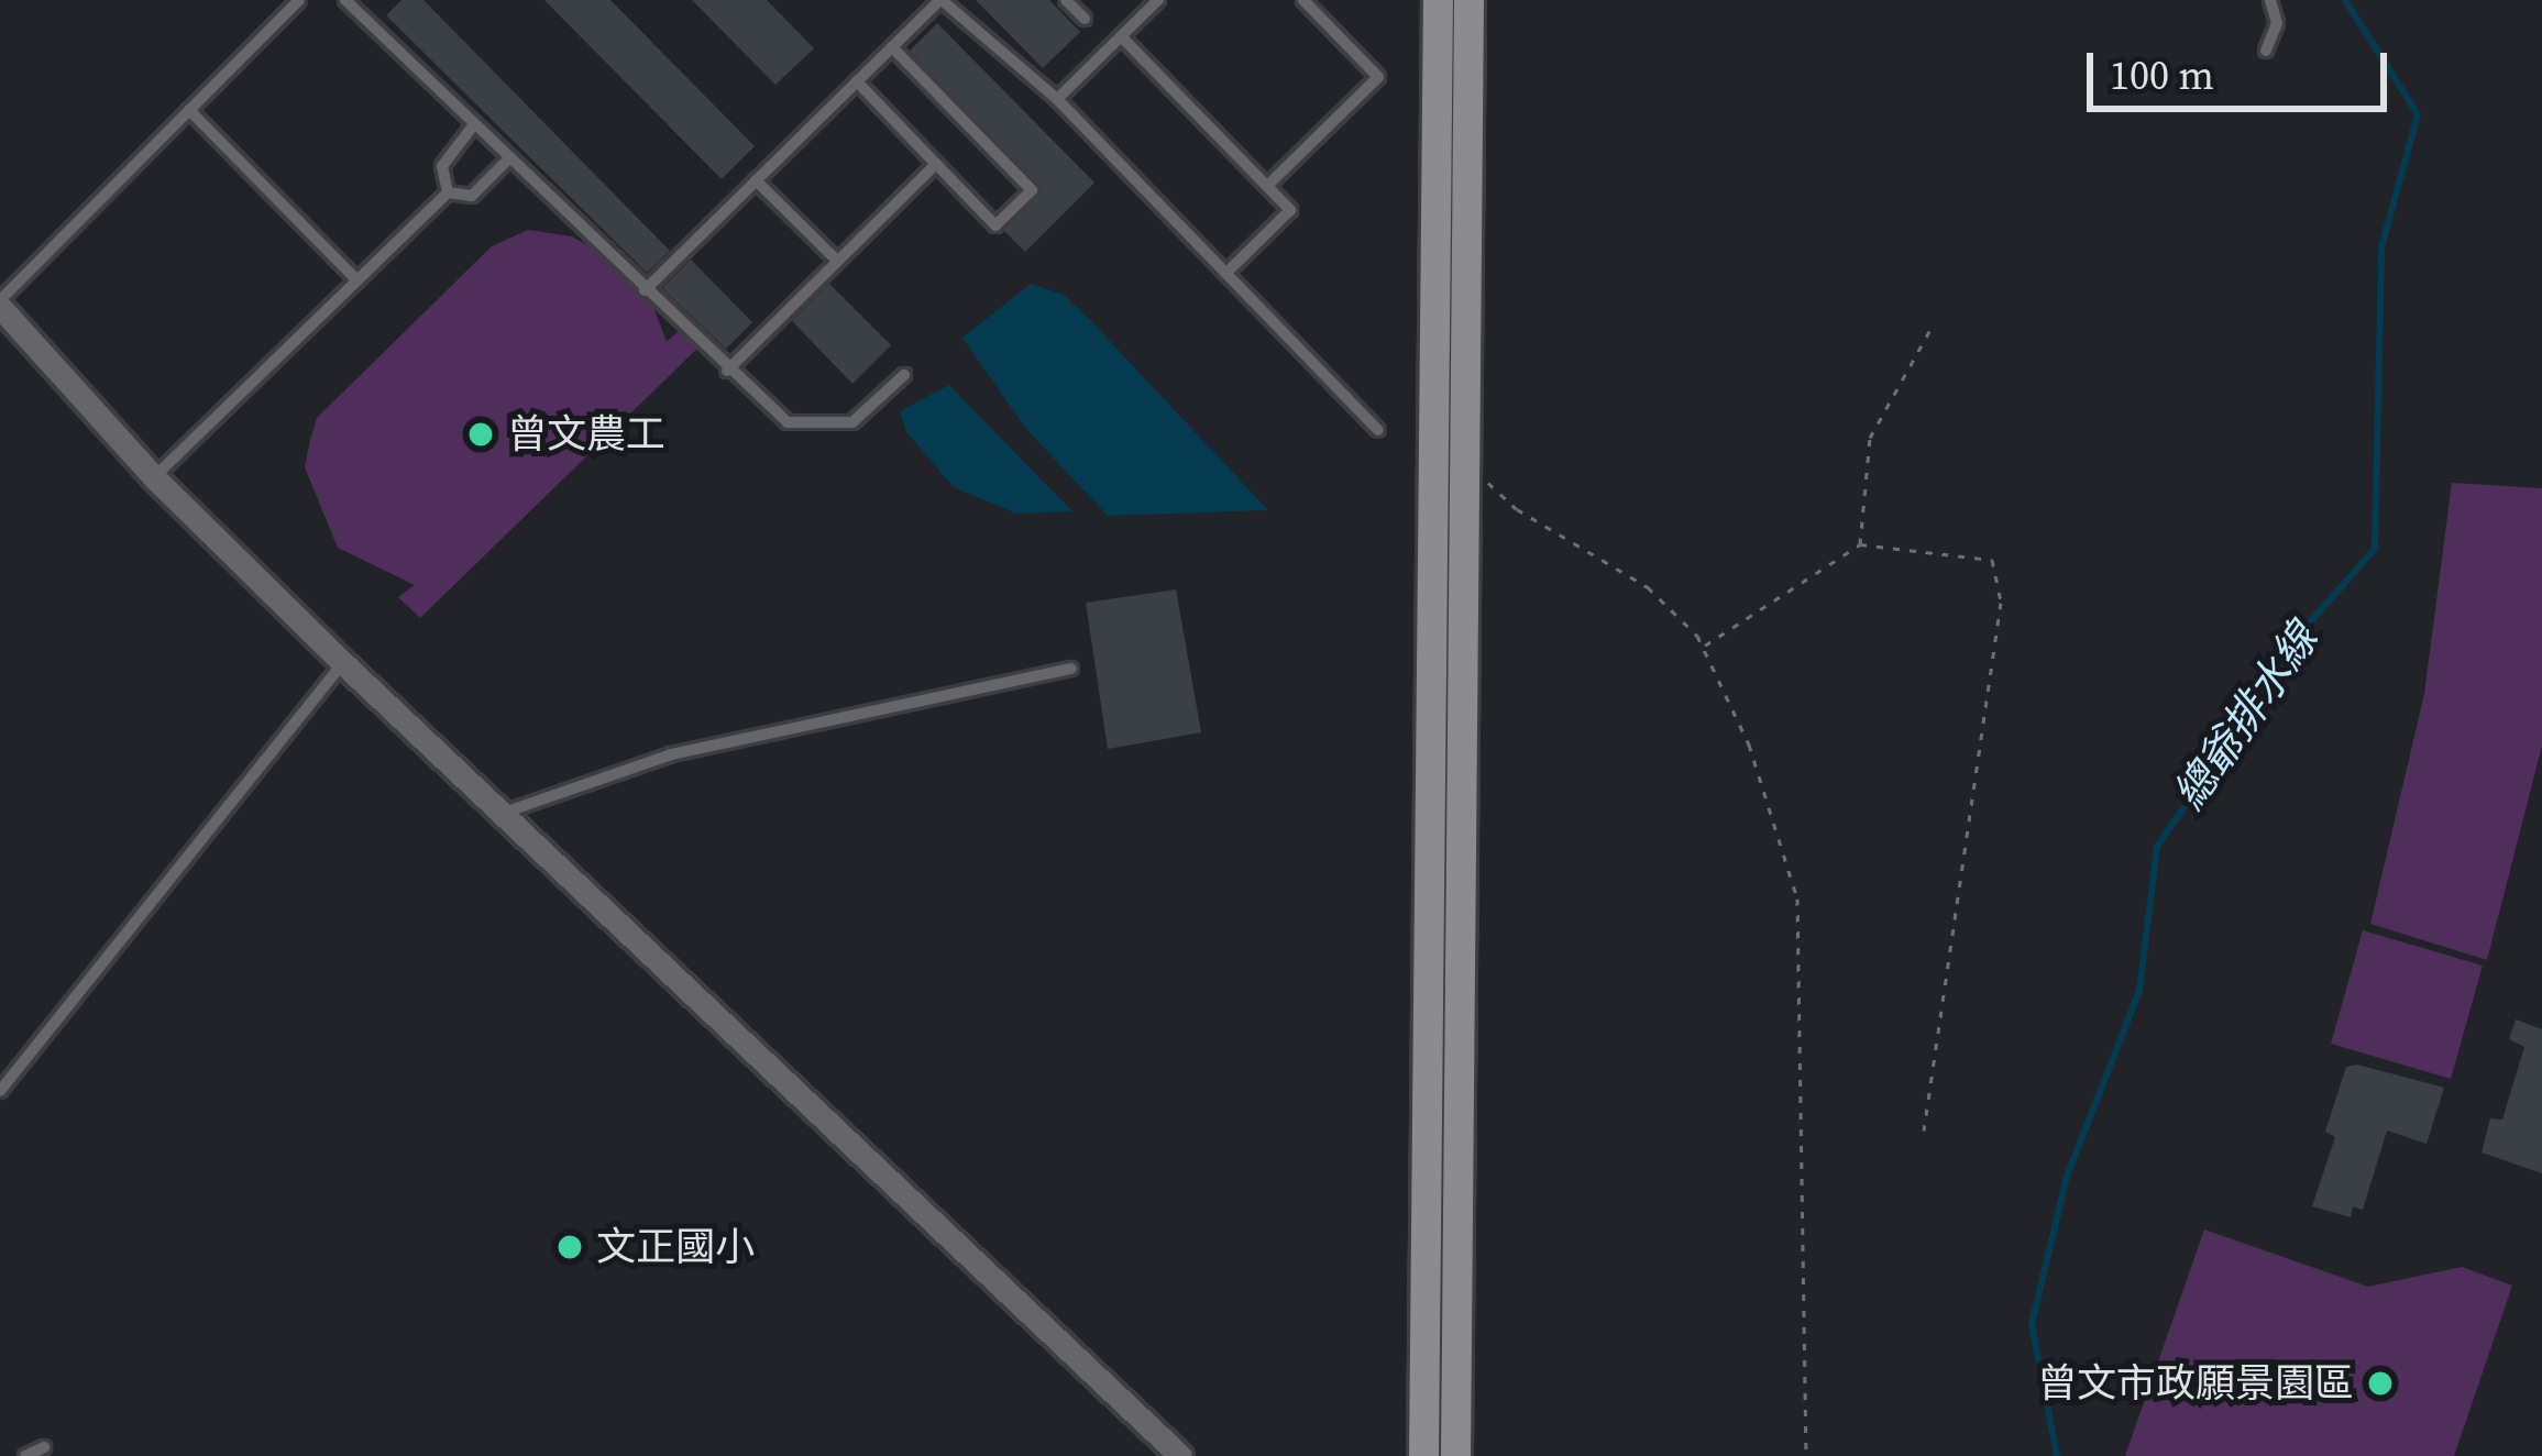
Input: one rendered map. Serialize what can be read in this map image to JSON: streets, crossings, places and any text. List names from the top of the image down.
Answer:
{
  "water": ["總爺排水線"],
  "places": ["曾文農工", "文正國小", "曾文市政願景園區"],
  "scale_bar": "100 m"
}
